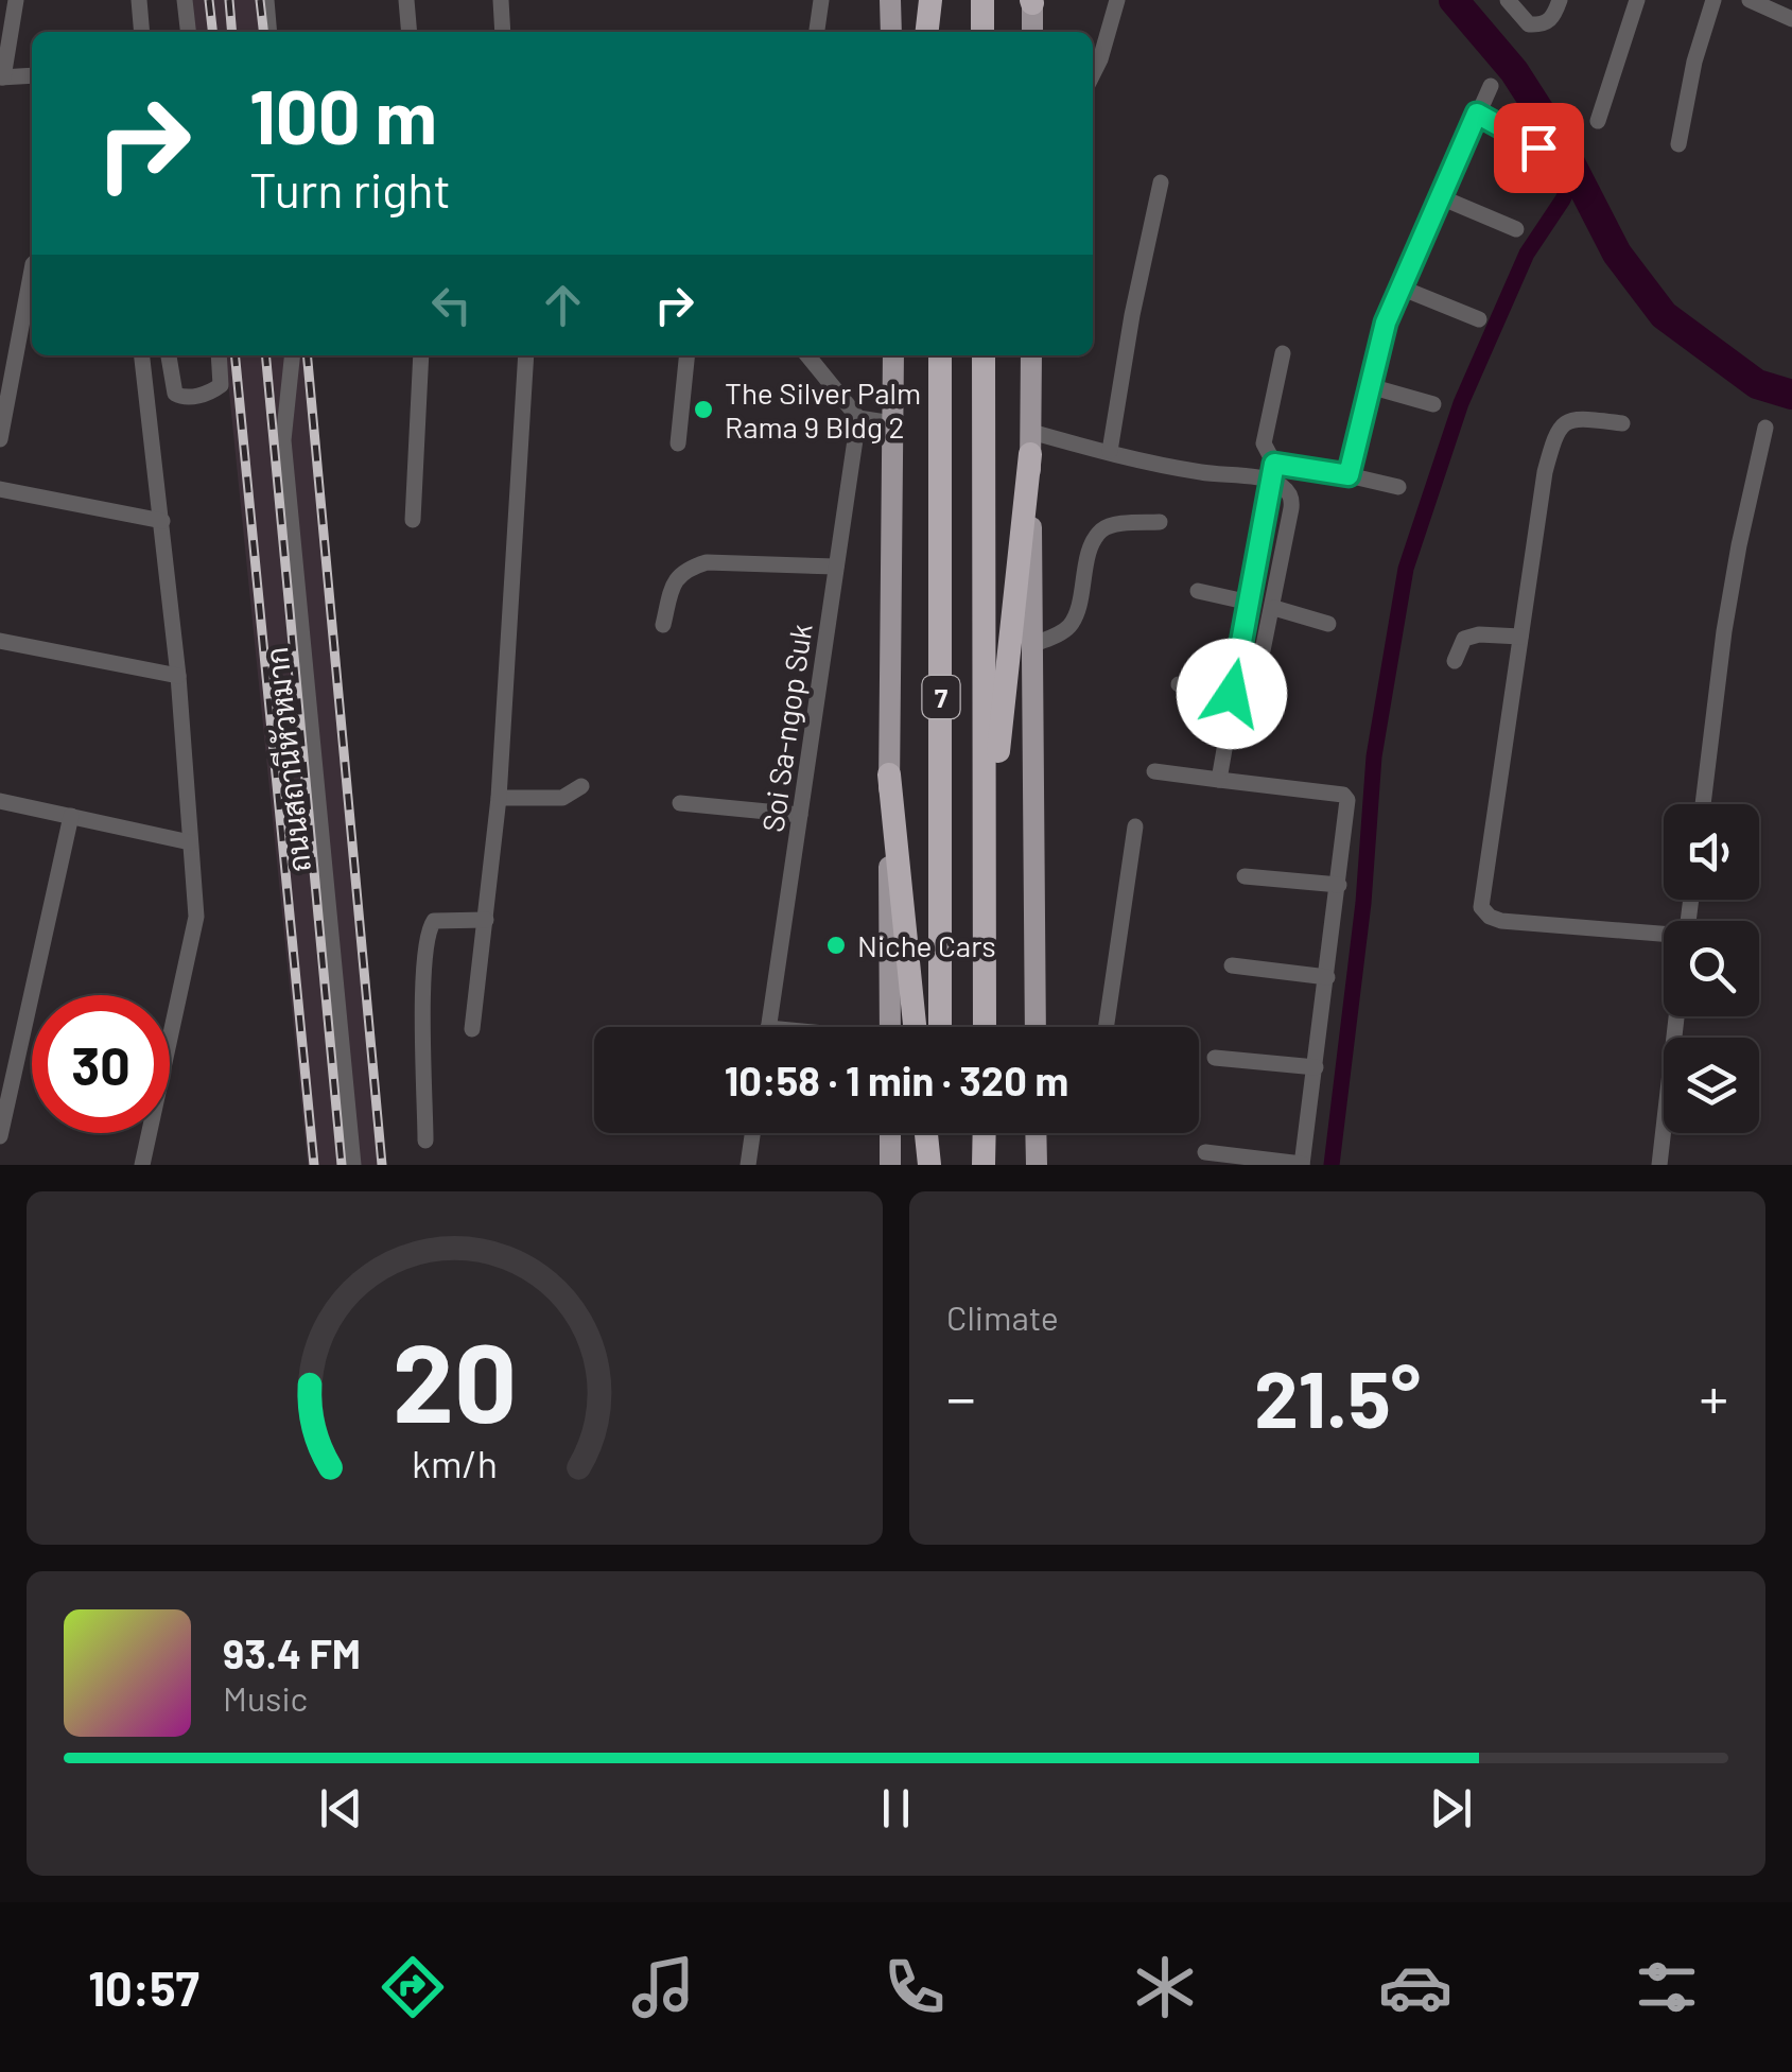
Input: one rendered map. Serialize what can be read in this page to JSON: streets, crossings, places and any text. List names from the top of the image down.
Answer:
{
  "streets": {
    "highway": ["7"],
    "street": ["Soi Sa-ngop Suk", "ถนนสถานีหัวหมาก"]
  },
  "places": ["The Silver Palm Rama 9 Bldg 2", "Niche Cars"],
  "page": {
    "turn": ["100 m", "Turn right"],
    "limit": "30",
    "trip": "10:58 · 1 min · 320 m",
    "tile": "Climate",
    "heat": ["−", "21.5°", "+"],
    "song": ["93.4 FM", "Music"],
    "tabs": "10:57",
    "gauge": ["20", "km/h"]
  }
}
